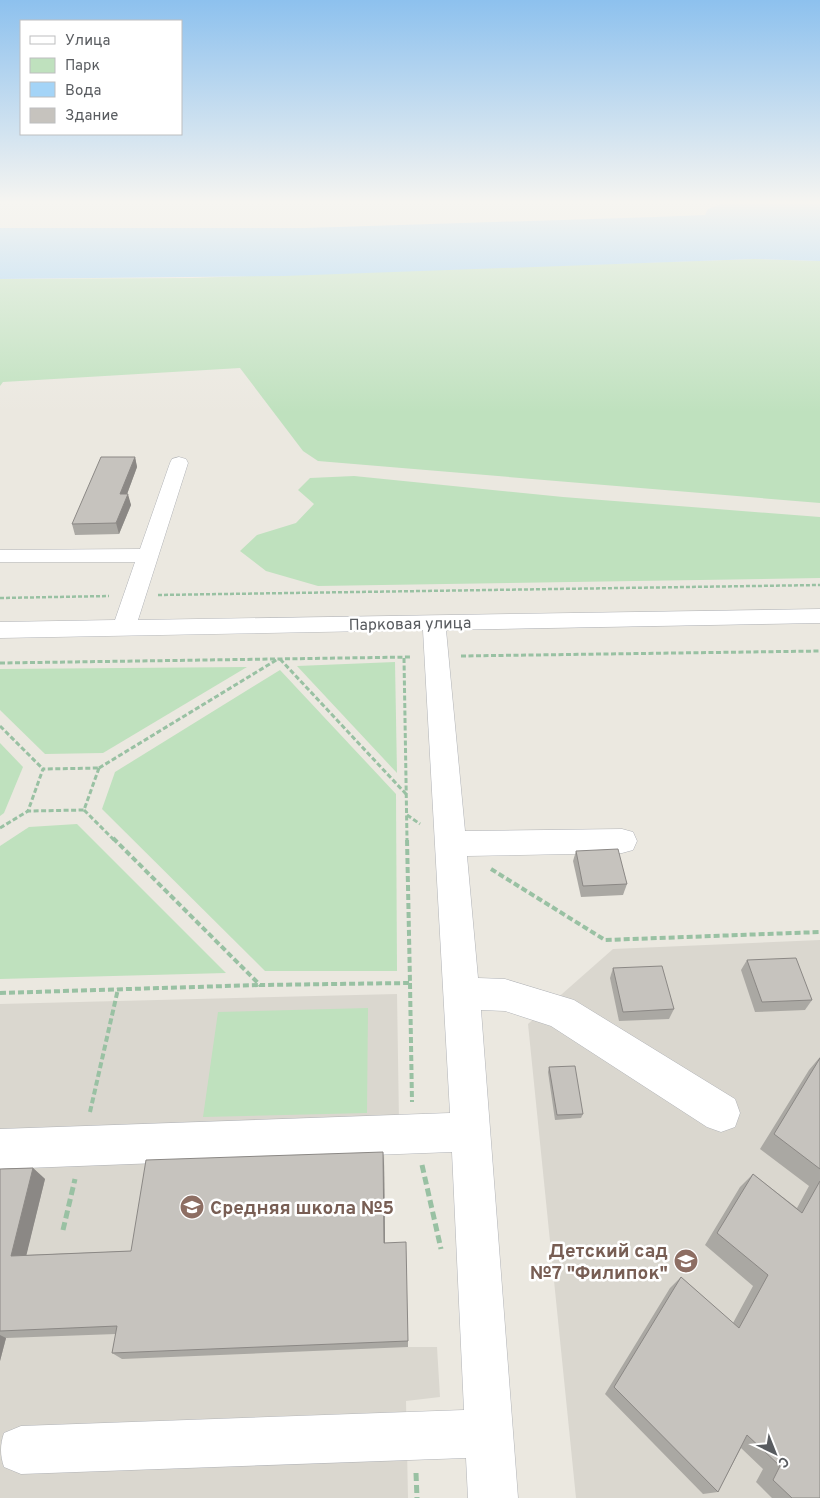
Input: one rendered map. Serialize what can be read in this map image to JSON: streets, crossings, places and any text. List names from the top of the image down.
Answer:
{
  "streets": {
    "street": ["Парковая улица"]
  },
  "places": {
    "school or university": ["Средняя школа №5", "Детский сад №7 \"Филипок\""]
  },
  "legend": [
    "Улица",
    "Парк",
    "Вода",
    "Здание"
  ],
  "north": "bottom right"
}
